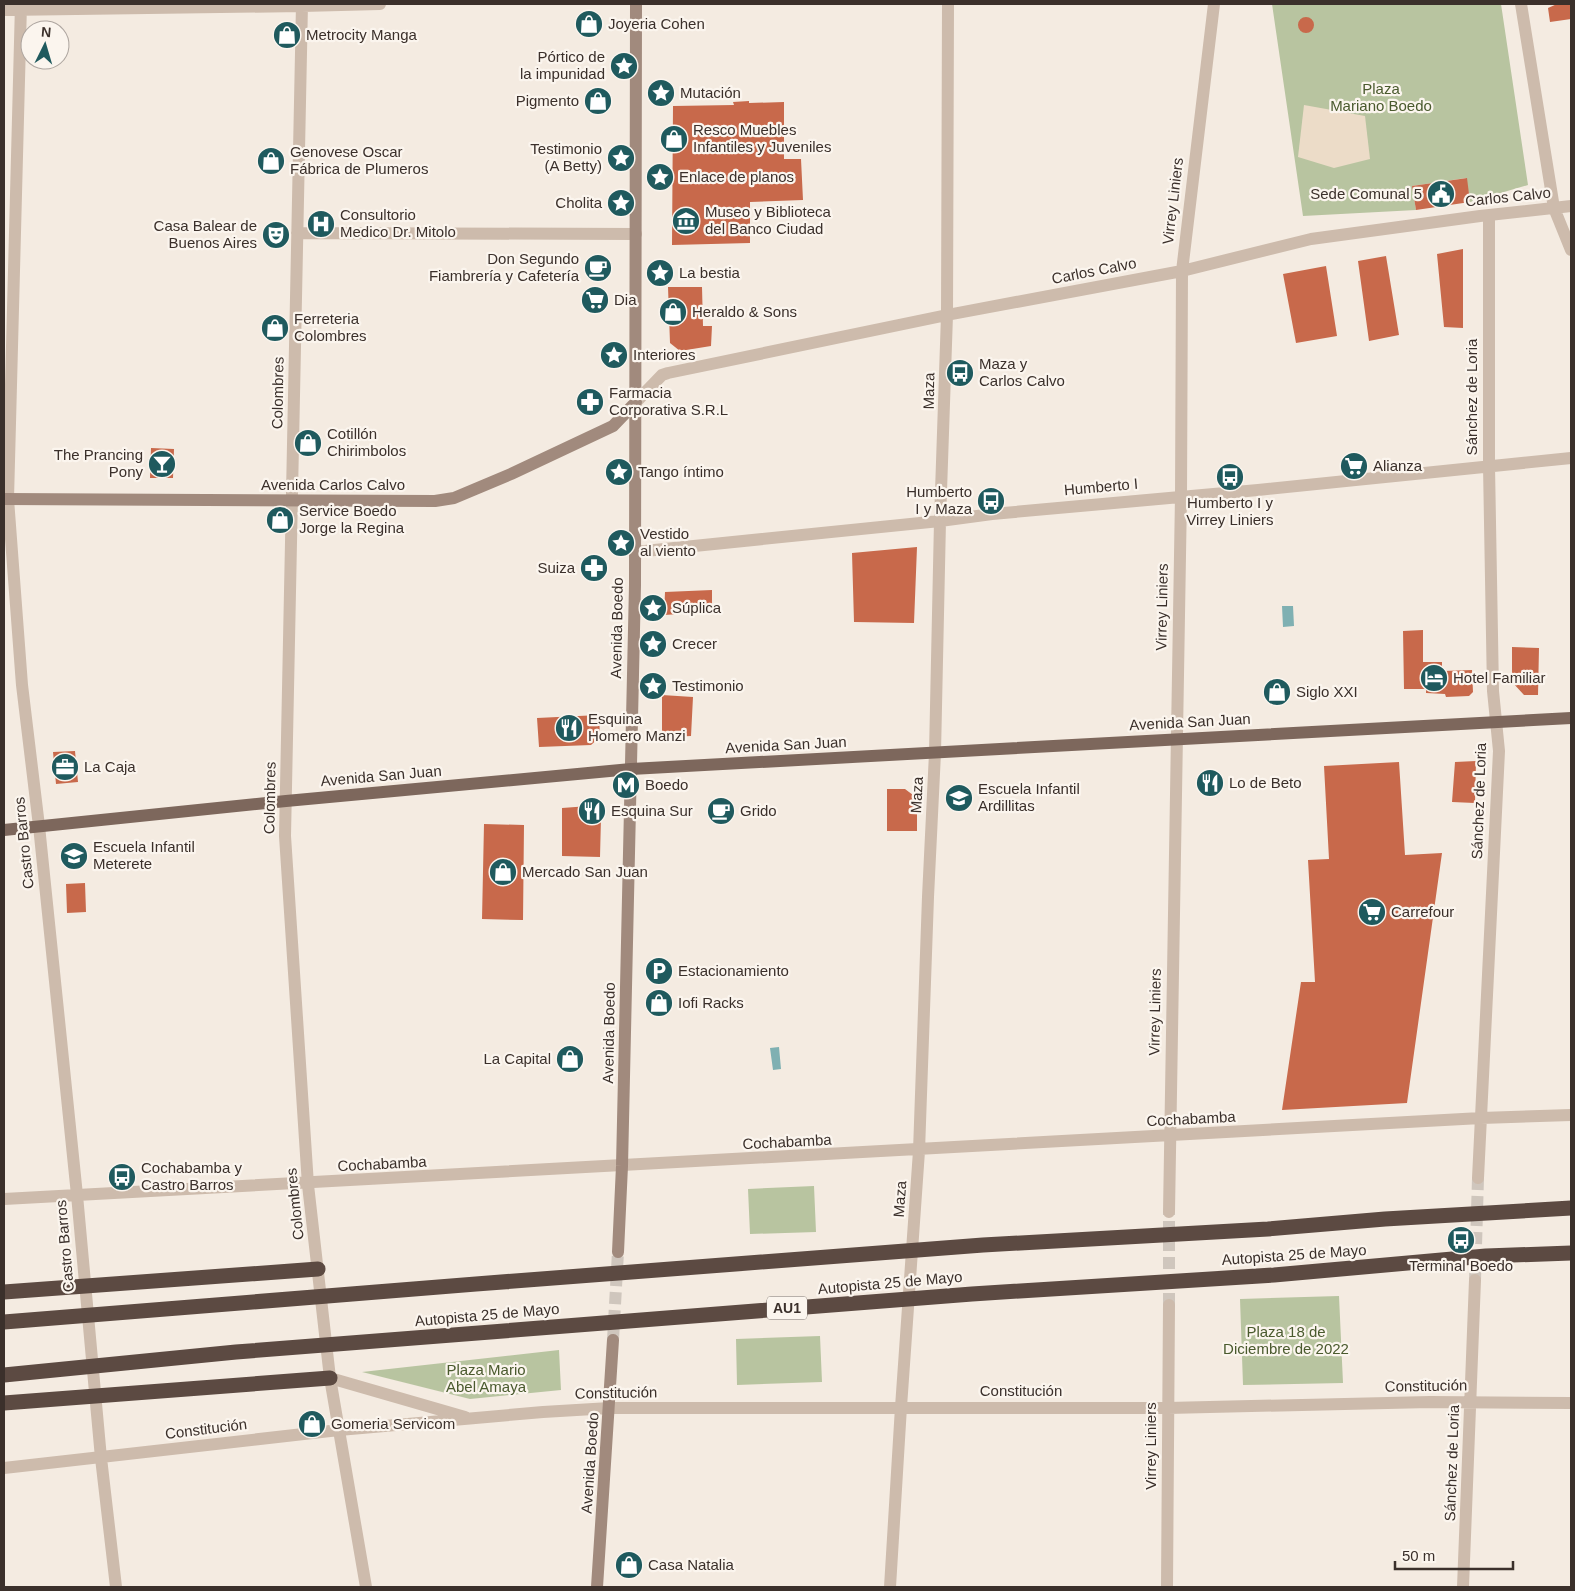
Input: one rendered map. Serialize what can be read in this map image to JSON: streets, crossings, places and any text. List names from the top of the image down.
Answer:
{
  "streets": {
    "highway": ["Autopista 25 de Mayo", "AU1"],
    "main road": ["Avenida Carlos Calvo", "Avenida Boedo", "Avenida San Juan"],
    "street": [
      "Carlos Calvo",
      "Virrey Liniers",
      "Maza",
      "Colombres",
      "Sánchez de Loria",
      "Humberto I",
      "Castro Barros",
      "Cochabamba",
      "Constitución"
    ]
  },
  "crossings": [
    ["Carlos Calvo", "Virrey Liniers"],
    ["Carlos Calvo", "Maza"],
    ["Carlos Calvo", "Sánchez de Loria"],
    ["Carlos Calvo", "Avenida Carlos Calvo"],
    ["Carlos Calvo", "Avenida Boedo"],
    ["Virrey Liniers", "Humberto I"],
    ["Virrey Liniers", "Avenida San Juan"],
    ["Virrey Liniers", "Cochabamba"],
    ["Virrey Liniers", "Constitución"],
    ["Maza", "Humberto I"],
    ["Maza", "Avenida San Juan"],
    ["Maza", "Cochabamba"],
    ["Maza", "Constitución"],
    ["Colombres", "Avenida Carlos Calvo"],
    ["Colombres", "Avenida San Juan"],
    ["Colombres", "Cochabamba"],
    ["Colombres", "Constitución"],
    ["Sánchez de Loria", "Humberto I"],
    ["Sánchez de Loria", "Avenida San Juan"],
    ["Sánchez de Loria", "Cochabamba"],
    ["Sánchez de Loria", "Constitución"],
    ["Avenida Carlos Calvo", "Avenida Boedo"],
    ["Avenida Carlos Calvo", "Castro Barros"],
    ["Humberto I", "Avenida Boedo"],
    ["Avenida Boedo", "Avenida San Juan"],
    ["Avenida Boedo", "Cochabamba"],
    ["Avenida Boedo", "Constitución"],
    ["Avenida San Juan", "Castro Barros"],
    ["Castro Barros", "Cochabamba"],
    ["Castro Barros", "Constitución"]
  ],
  "parks": ["Plaza Mariano Boedo", "Plaza 18 de Diciembre de 2022", "Plaza Mario Abel Amaya"],
  "places": {
    "shop": [
      "Joyeria Cohen",
      "Metrocity Manga",
      "Pigmento",
      "Resco Muebles Infantiles y Juveniles",
      "Genovese Oscar Fábrica de Plumeros",
      "Heraldo & Sons",
      "Ferreteria Colombres",
      "Cotillón Chirimbolos",
      "Service Boedo Jorge la Regina",
      "Siglo XXI",
      "Mercado San Juan",
      "Iofi Racks",
      "La Capital",
      "Gomeria Servicom",
      "Casa Natalia"
    ],
    "place": [
      "Pórtico de la impunidad",
      "Mutación",
      "Testimonio (A Betty)",
      "Enlace de planos",
      "Cholita",
      "La bestia",
      "Interiores",
      "Tango íntimo",
      "Vestido al viento",
      "Súplica",
      "Crecer",
      "Testimonio"
    ],
    "public building": ["Sede Comunal 5"],
    "museum": ["Museo y Biblioteca del Banco Ciudad"],
    "hospital": ["Consultorio Medico Dr. Mitolo"],
    "theatre": ["Casa Balear de Buenos Aires"],
    "cafe": ["Don Segundo Fiambrería y Cafetería", "Grido"],
    "supermarket": ["Dia", "Alianza", "Carrefour"],
    "bus stop": [
      "Maza y Carlos Calvo",
      "Humberto I y Virrey Liniers",
      "Humberto I y Maza",
      "Cochabamba y Castro Barros",
      "Terminal Boedo"
    ],
    "pharmacy": ["Farmacia Corporativa S.R.L", "Suiza"],
    "bar": ["The Prancing Pony"],
    "hotel": ["Hotel Familiar"],
    "restaurant": ["Esquina Homero Manzi", "Lo de Beto", "Esquina Sur"],
    "office": ["La Caja"],
    "metro station": ["Boedo"],
    "school or university": ["Escuela Infantil Ardillitas", "Escuela Infantil Meterete"],
    "parking": ["Estacionamiento"]
  },
  "scale_bar": "50 m",
  "north": "top"
}
